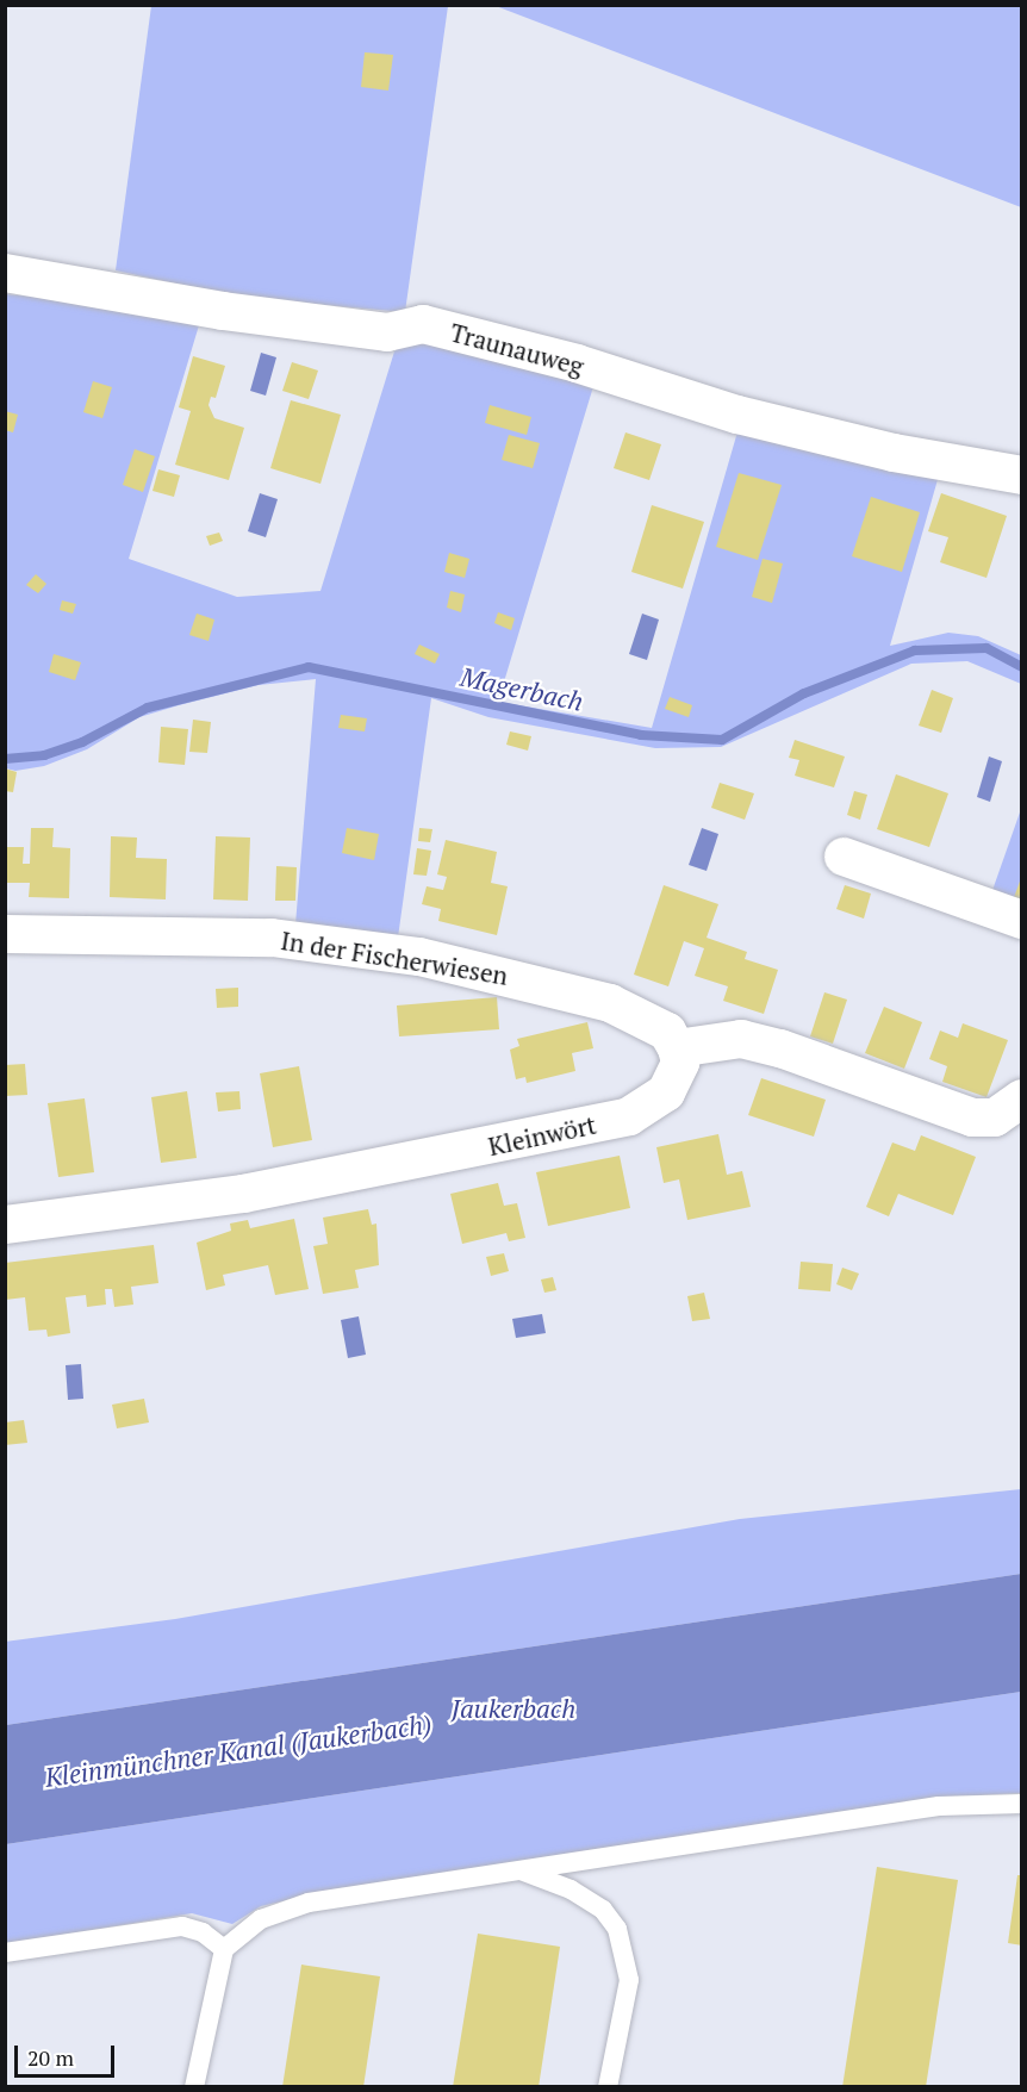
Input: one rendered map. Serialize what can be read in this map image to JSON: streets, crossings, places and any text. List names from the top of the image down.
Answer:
{
  "streets": {
    "street": ["Traunauweg", "In der Fischerwiesen", "Kleinwört"]
  },
  "crossings": [
    ["In der Fischerwiesen", "Kleinwört"]
  ],
  "water": ["Magerbach", "Jaukerbach", "Kleinmünchner Kanal (Jaukerbach)"],
  "scale_bar": "20 m"
}
